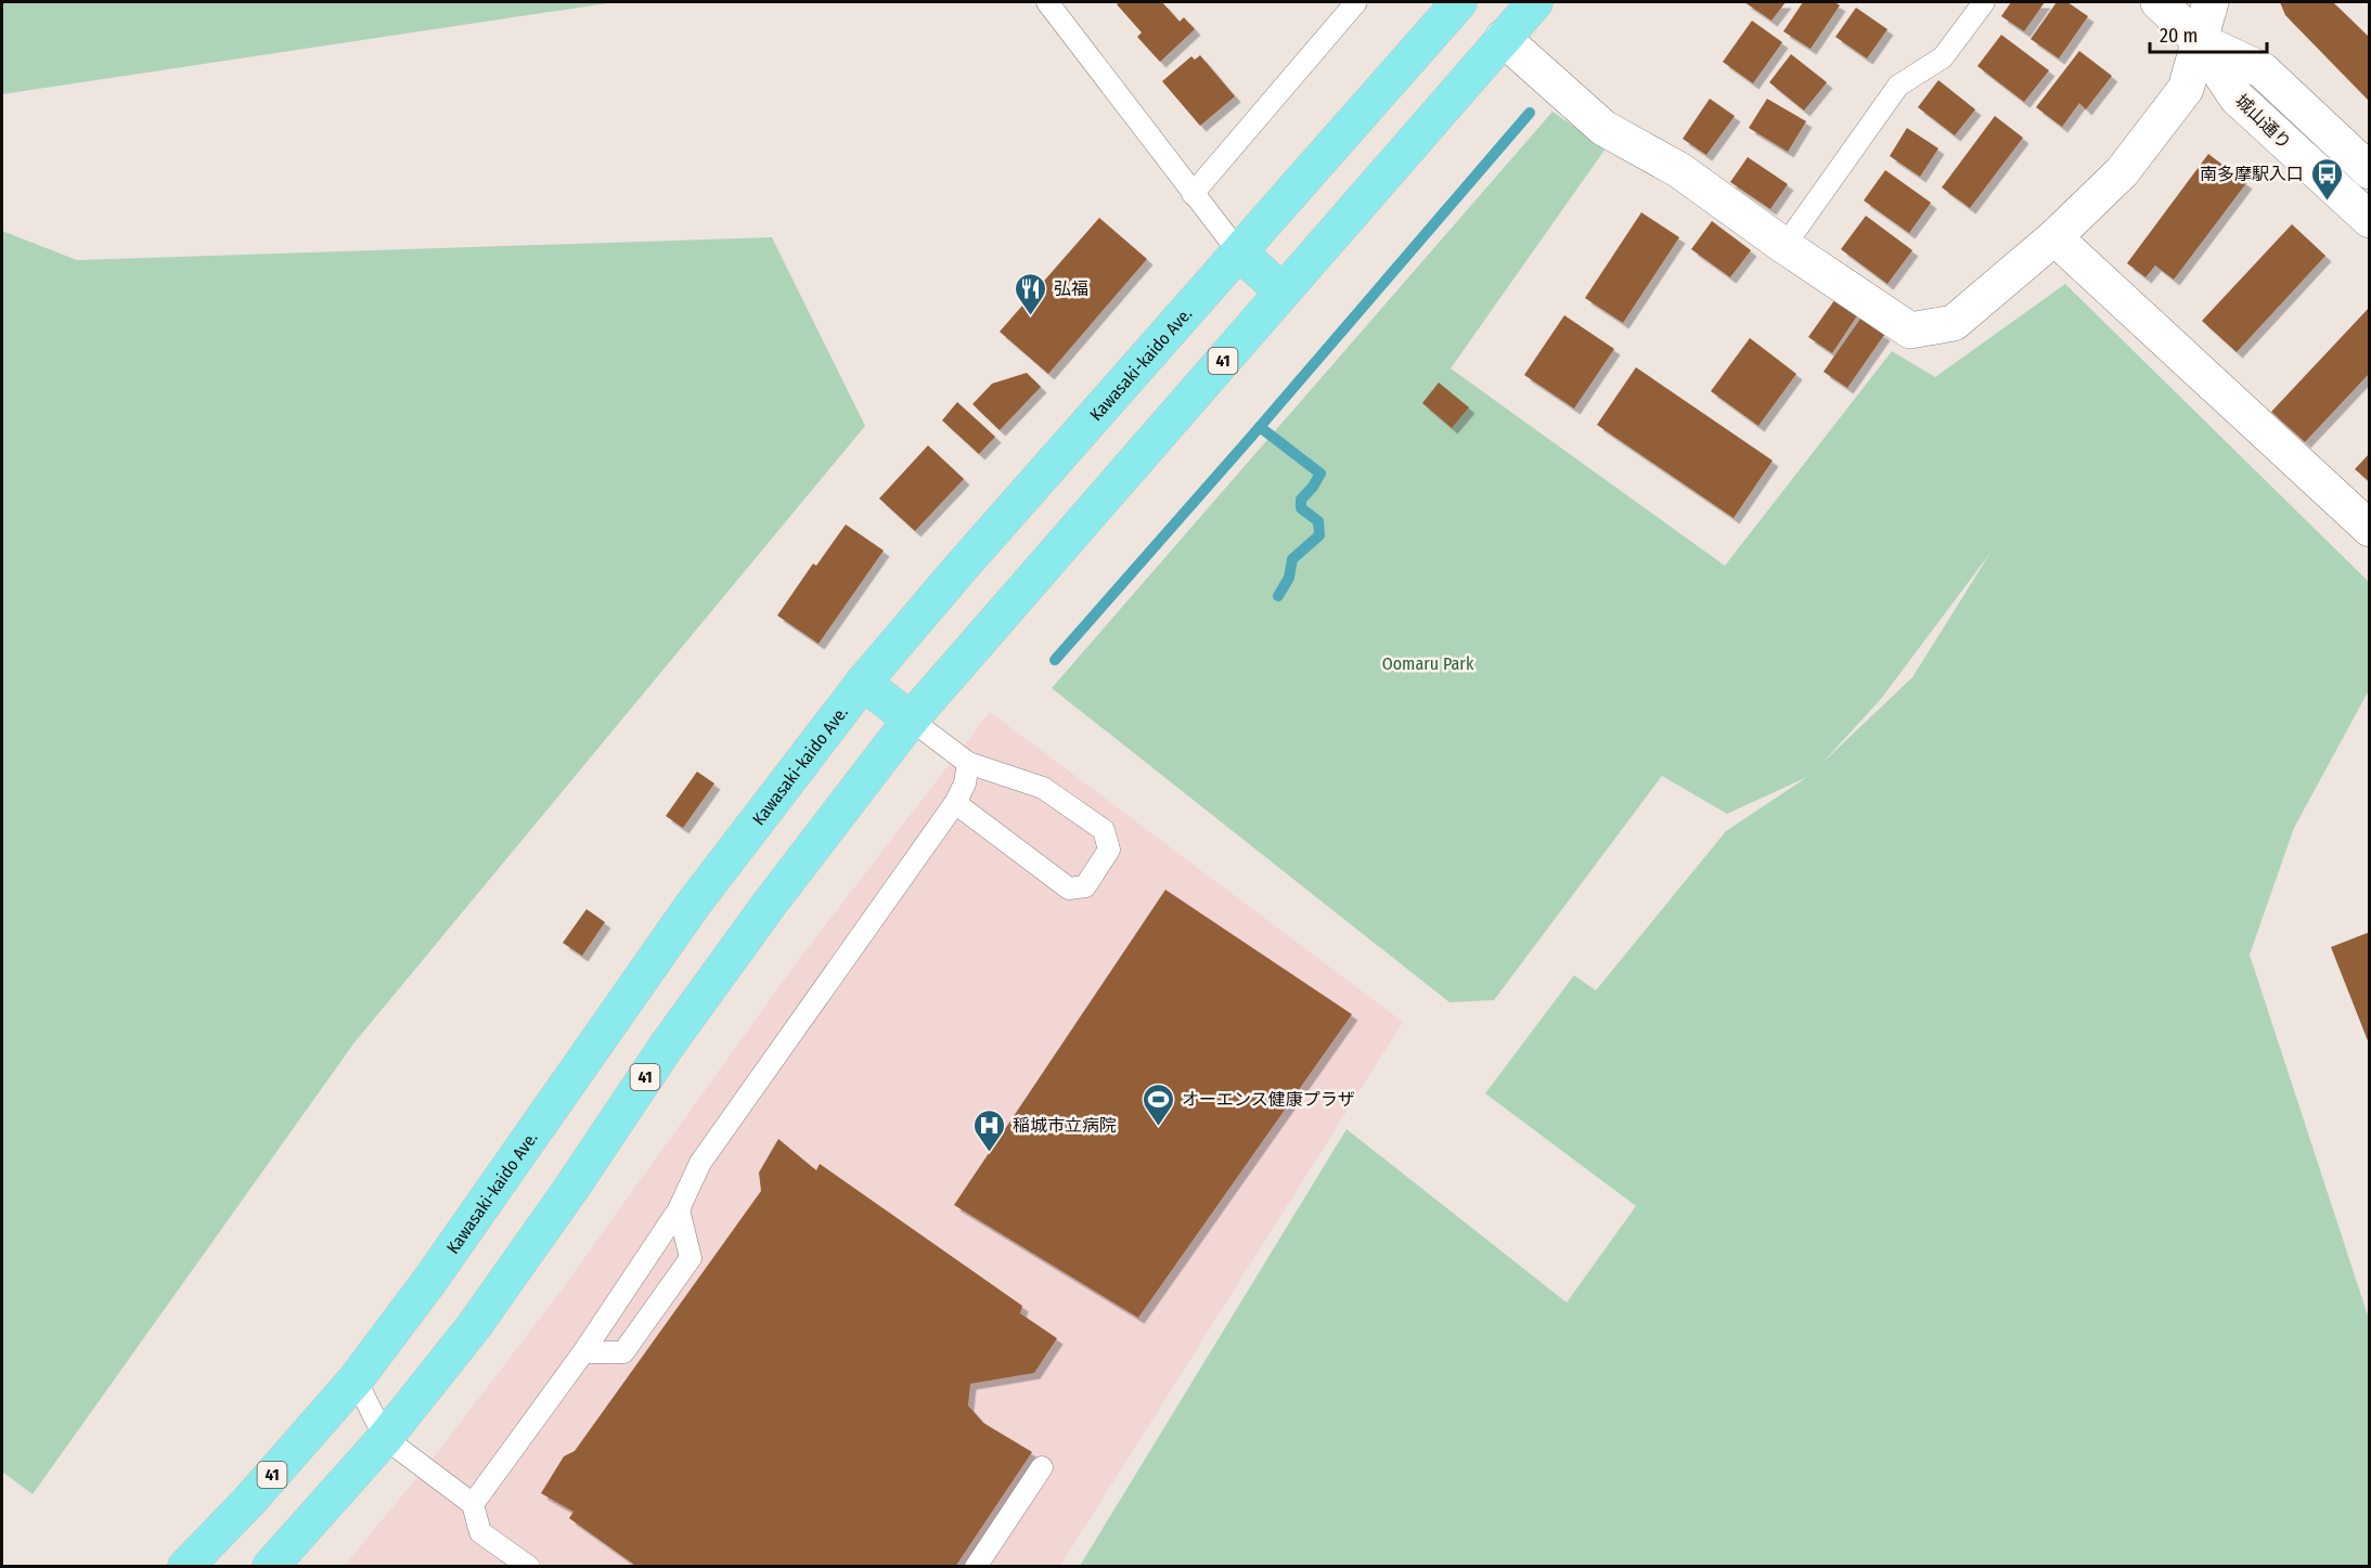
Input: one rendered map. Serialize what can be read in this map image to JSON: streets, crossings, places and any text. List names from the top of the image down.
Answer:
{
  "streets": {
    "main road": ["41", "Kawasaki-kaido Ave."],
    "street": ["城山通り"]
  },
  "parks": ["Oomaru Park"],
  "places": {
    "bus stop": ["南多摩駅入口"],
    "restaurant": ["弘福"],
    "sports": ["オーエンス健康プラザ"],
    "hospital": ["稲城市立病院"]
  },
  "scale_bar": "20 m"
}
